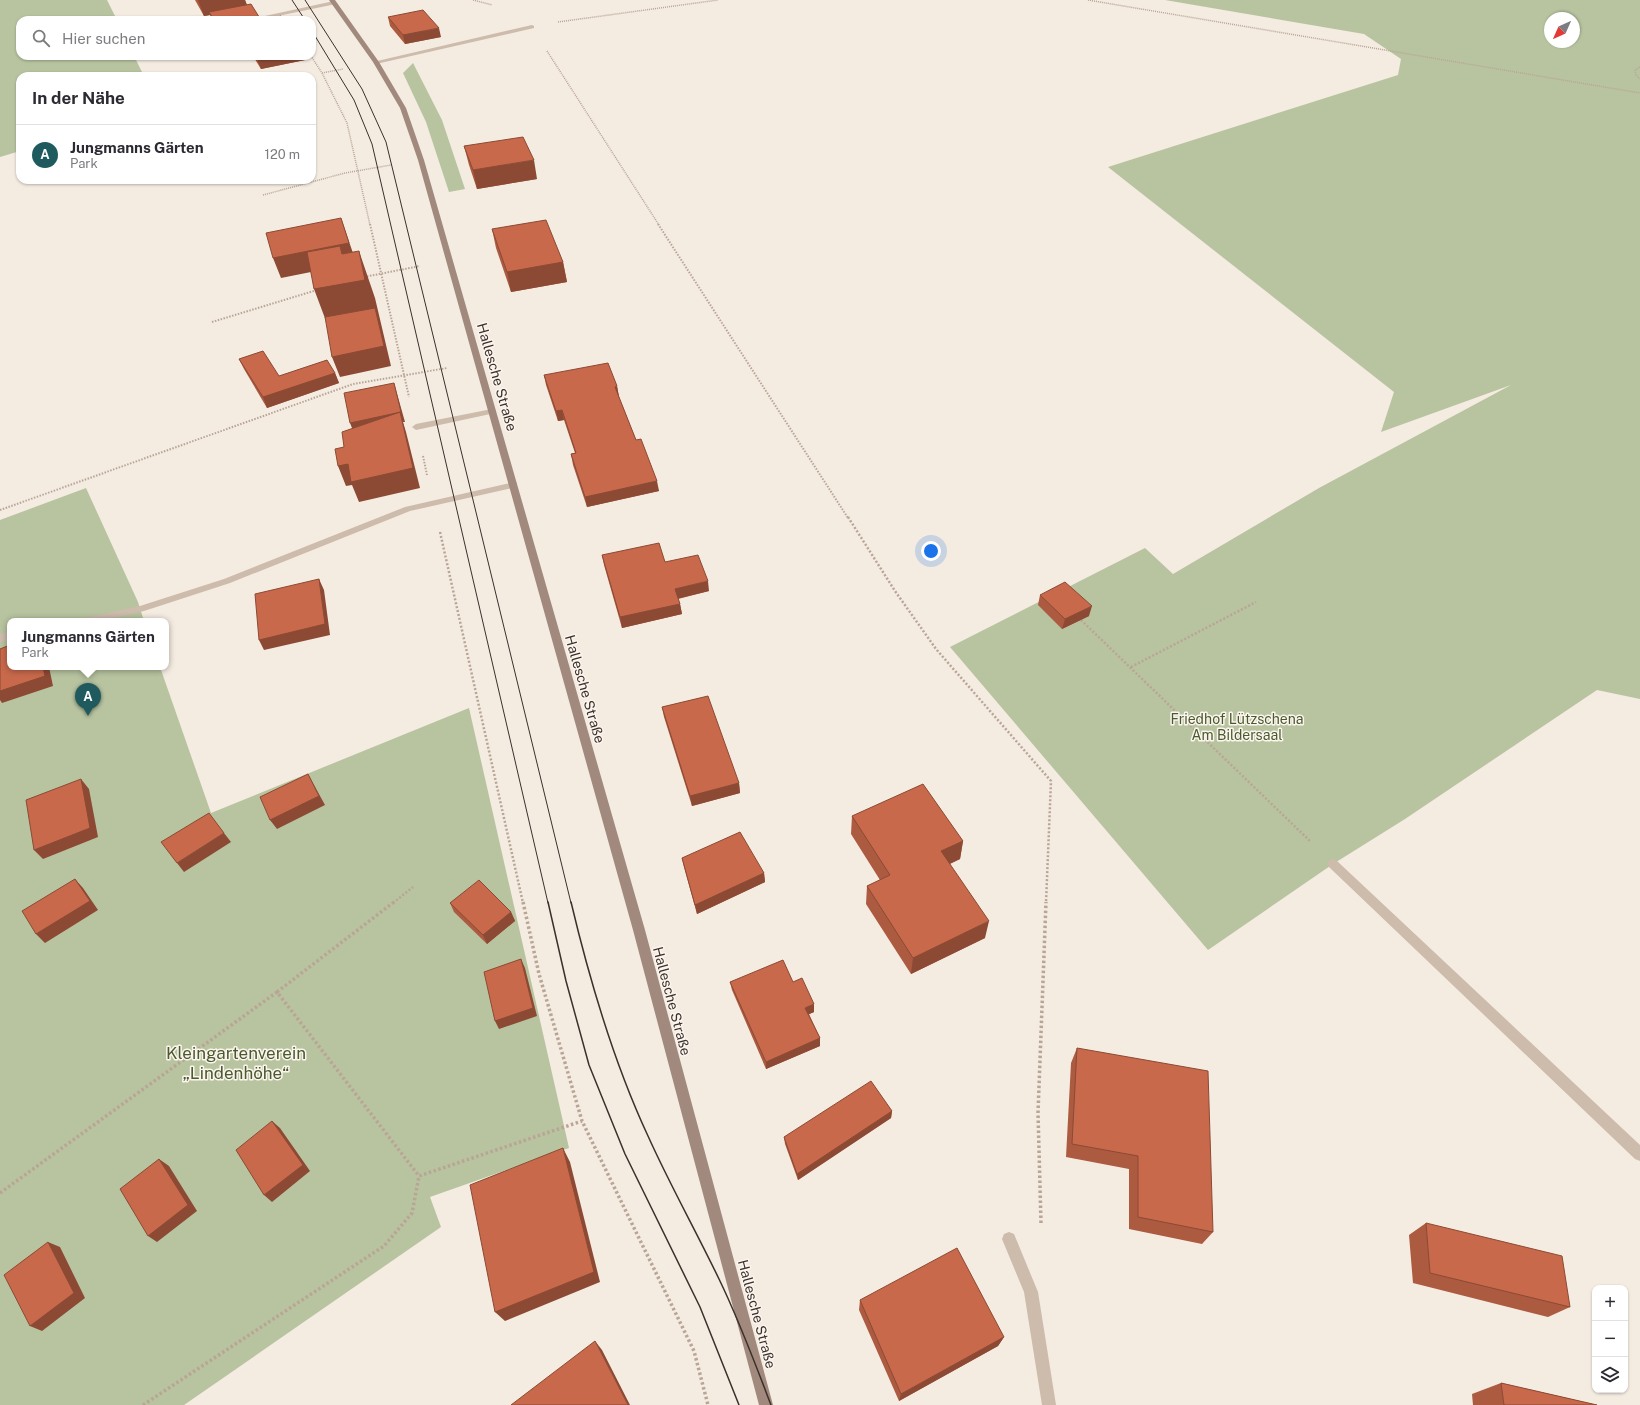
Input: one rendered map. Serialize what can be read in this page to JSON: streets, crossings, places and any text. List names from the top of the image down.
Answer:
{
  "streets": {
    "street": ["Hallesche Straße"]
  },
  "parks": ["Friedhof Lützschena Am Bildersaal", "Kleingartenverein „Lindenhöhe“"],
  "north": "bottom left",
  "page": {
    "search": "Hier suchen",
    "heading": "In der Nähe",
    "list": [
      {
        "mark": "A",
        "name": "Jungmanns Gärten",
        "note": "Park",
        "value": "120 m"
      }
    ],
    "popup": ["Jungmanns Gärten", "Park"],
    "pins": "A",
    "map_buttons": ["+", "−"]
  }
}
